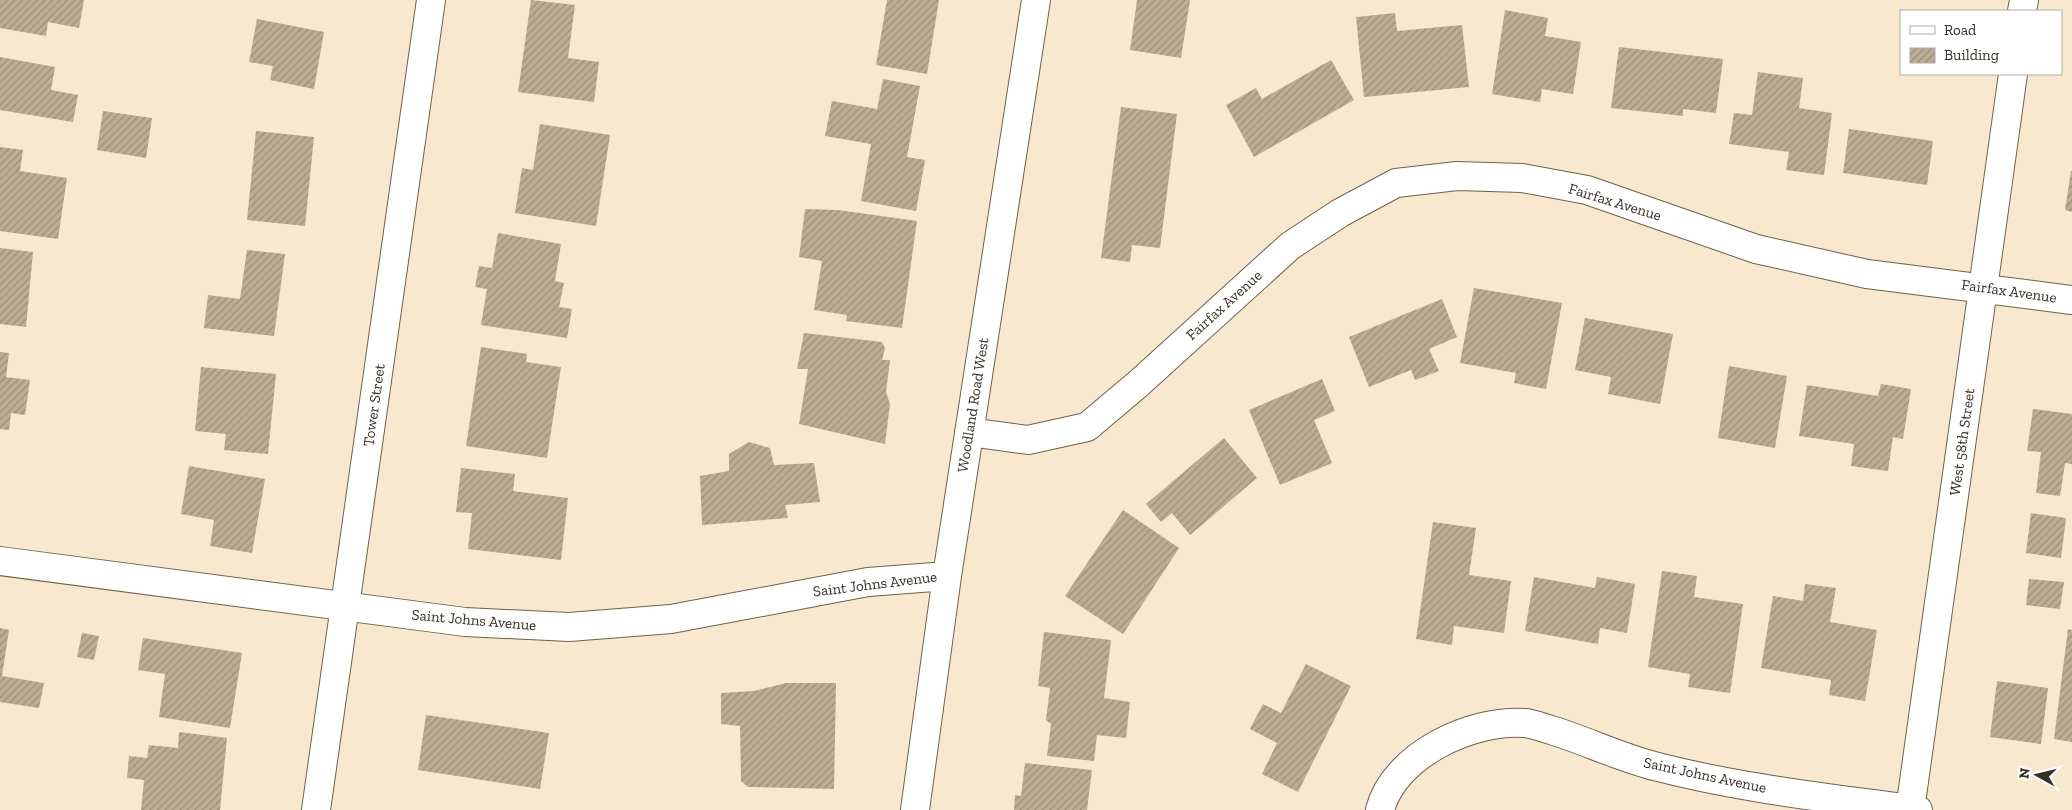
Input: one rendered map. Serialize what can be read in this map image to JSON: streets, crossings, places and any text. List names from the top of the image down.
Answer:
{
  "streets": {
    "street": [
      "Fairfax Avenue",
      "Tower Street",
      "Woodland Road West",
      "West 58th Street",
      "Saint Johns Avenue"
    ]
  },
  "crossings": [
    ["Fairfax Avenue", "Woodland Road West"],
    ["Fairfax Avenue", "West 58th Street"],
    ["Tower Street", "Saint Johns Avenue"],
    ["Woodland Road West", "Saint Johns Avenue"],
    ["West 58th Street", "Saint Johns Avenue"]
  ],
  "legend": ["Road", "Building"],
  "north": "left"
}
